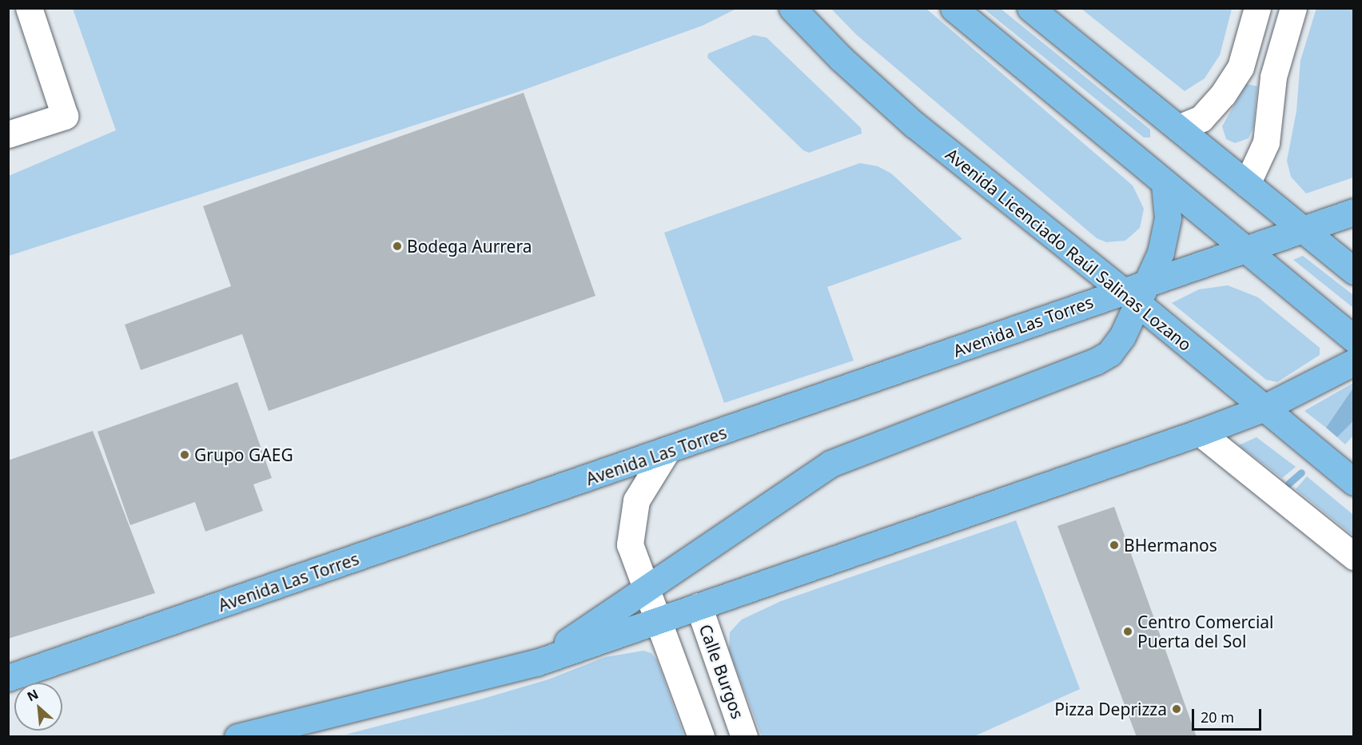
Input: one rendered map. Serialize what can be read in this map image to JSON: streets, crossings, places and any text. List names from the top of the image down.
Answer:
{
  "streets": {
    "main road": ["Avenida Licenciado Raúl Salinas Lozano", "Avenida Las Torres"],
    "street": ["Calle Burgos"]
  },
  "crossings": [
    ["Avenida Licenciado Raúl Salinas Lozano", "Avenida Las Torres"]
  ],
  "places": [
    "Bodega Aurrera",
    "Grupo GAEG",
    "BHermanos",
    "Centro Comercial Puerta del Sol",
    "Pizza Deprizza"
  ],
  "scale_bar": "20 m",
  "north": "top left"
}
